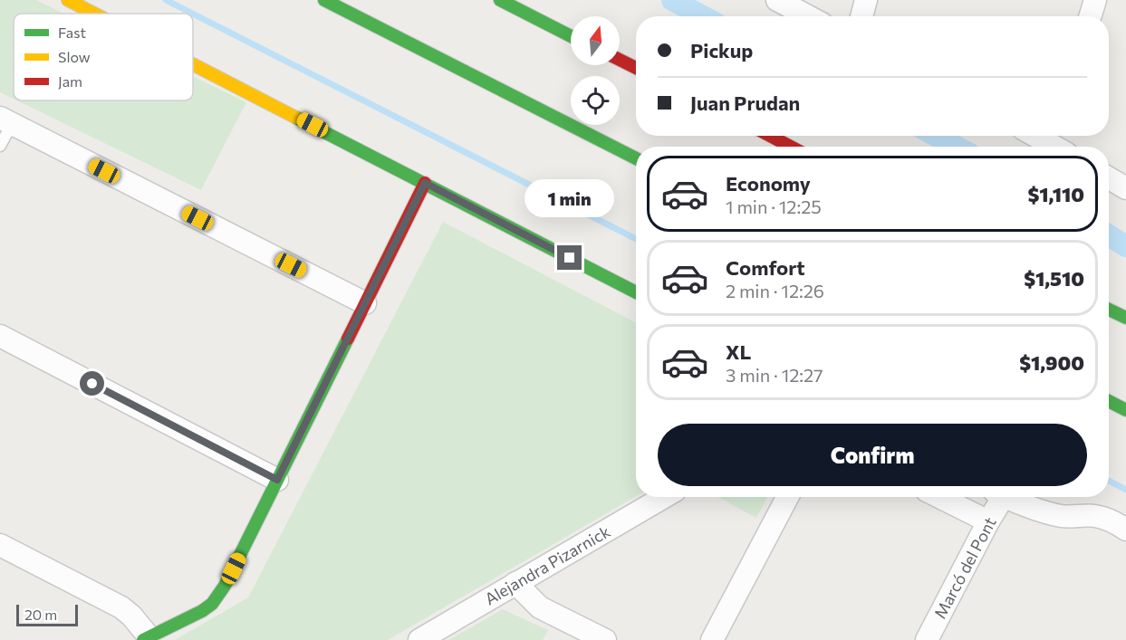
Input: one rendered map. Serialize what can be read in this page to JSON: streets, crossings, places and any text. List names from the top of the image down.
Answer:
{
  "streets": {
    "street": ["Alejandra Pizarnick", "Marcó del Pont"]
  },
  "legend": ["Fast", "Slow", "Jam"],
  "scale_bar": "20 m",
  "north": "top",
  "page": {
    "banner": ["Pickup", "Juan Prudan"],
    "list": [
      {
        "name": "Economy",
        "note": "1 min · 12:25",
        "value": "$1,110"
      },
      {
        "name": "Comfort",
        "note": "2 min · 12:26",
        "value": "$1,510"
      },
      {
        "name": "XL",
        "note": "3 min · 12:27",
        "value": "$1,900"
      }
    ],
    "bubble": "1 min",
    "buttons": "Confirm",
    "scale": "20 m"
  }
}
